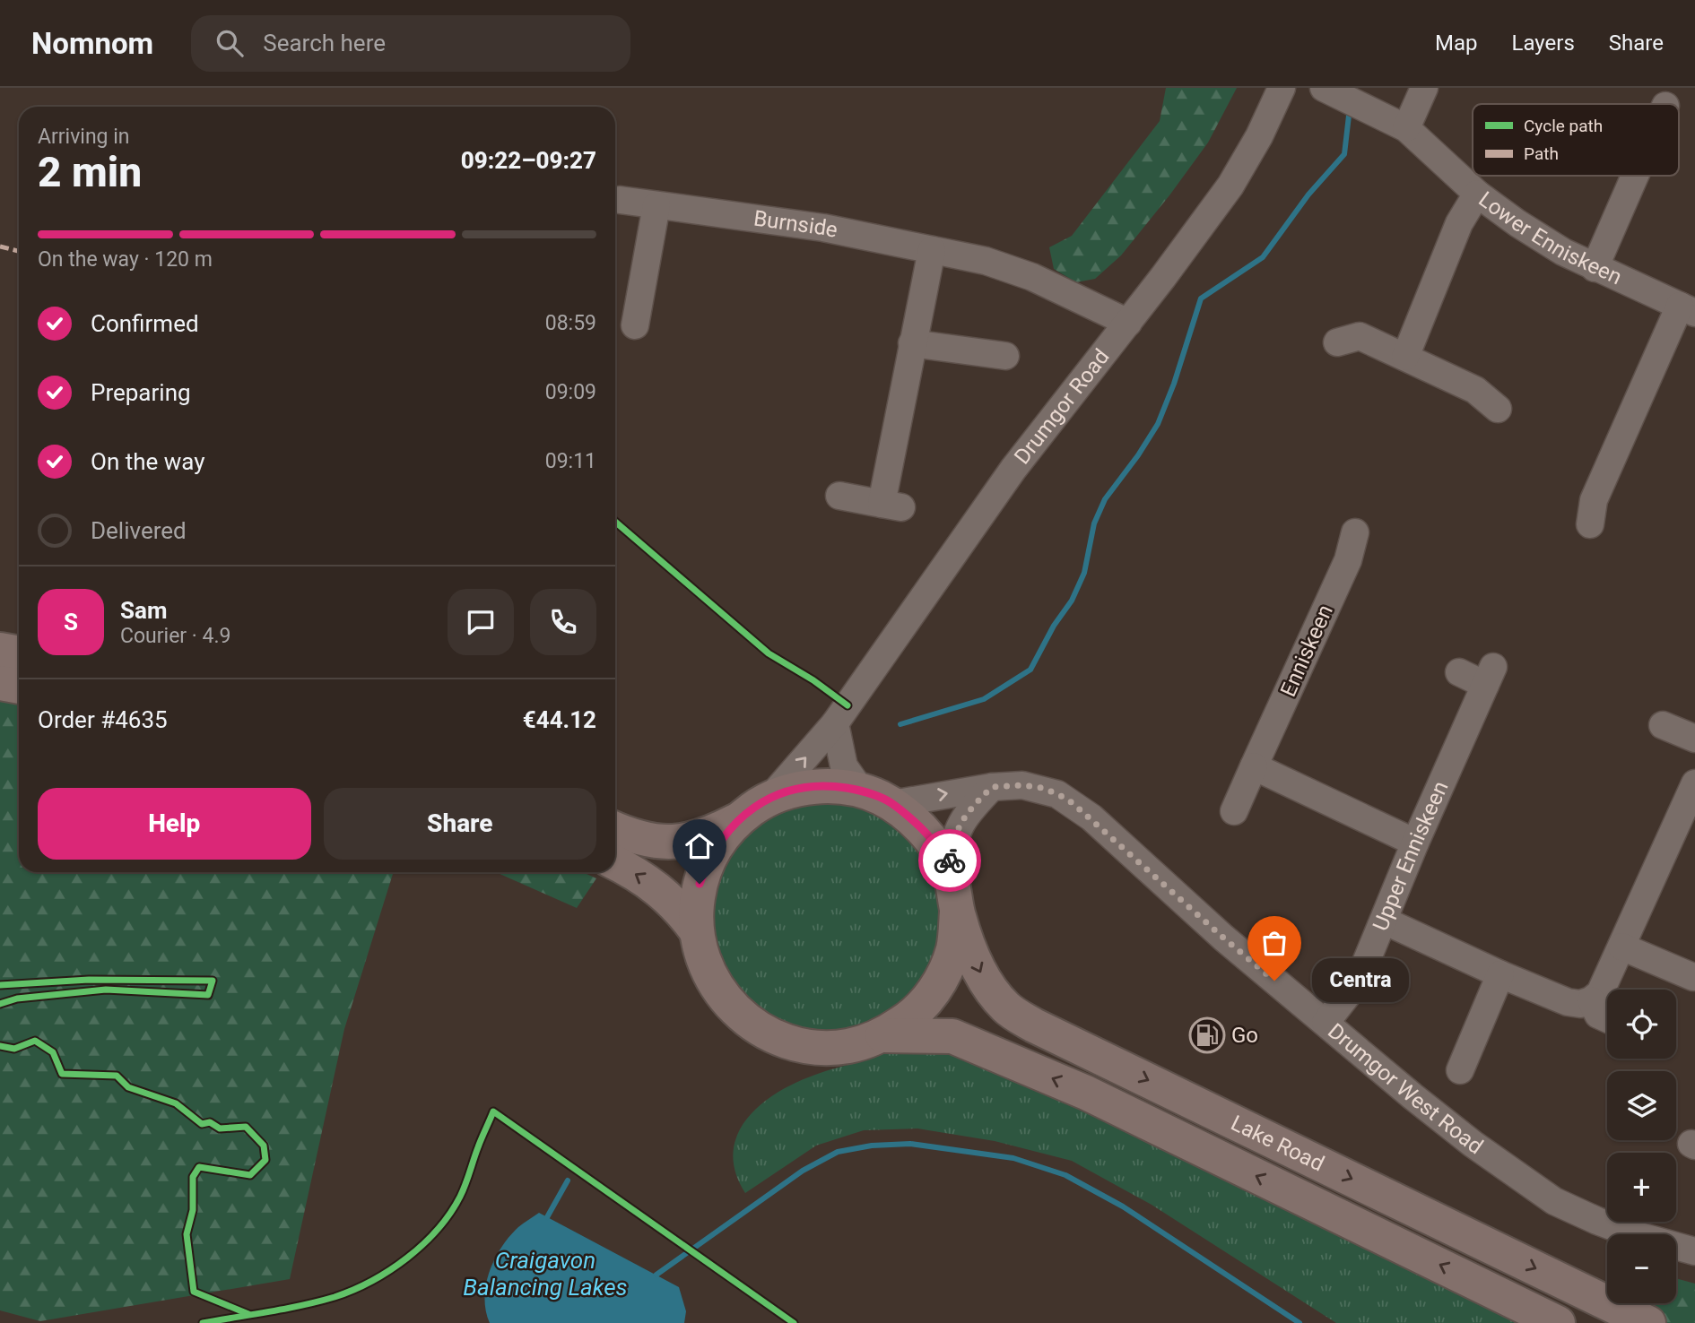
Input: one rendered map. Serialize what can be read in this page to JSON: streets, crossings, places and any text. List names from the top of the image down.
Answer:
{
  "streets": {
    "highway": ["Lake Road"],
    "street": [
      "Burnside",
      "Lower Enniskeen",
      "Drumgor Road",
      "Enniskeen",
      "Upper Enniskeen",
      "Drumgor West Road"
    ]
  },
  "crossings": [
    ["Burnside", "Drumgor Road"],
    ["Upper Enniskeen", "Drumgor West Road"]
  ],
  "water": ["Craigavon Balancing Lakes"],
  "places": {
    "other": ["Centra"],
    "fuel station": ["Go"]
  },
  "legend": ["Cycle path", "Path"],
  "page": {
    "header": "Nomnom",
    "search": "Search here",
    "nav": ["Map", "Layers", "Share"],
    "heading": ["2 min", "Arriving in", "09:22–09:27"],
    "panel": [
      "Sam",
      "Courier · 4.9",
      "Order #4635",
      "€44.12"
    ],
    "bar": "On the way · 120 m",
    "list": [
      ["Confirmed", "08:59"],
      ["Preparing", "09:09"],
      ["On the way", "09:11"],
      "Delivered"
    ],
    "round": "S",
    "buttons": ["Help", "Share"],
    "bubble": "Centra",
    "map_buttons": ["+", "−"]
  }
}
